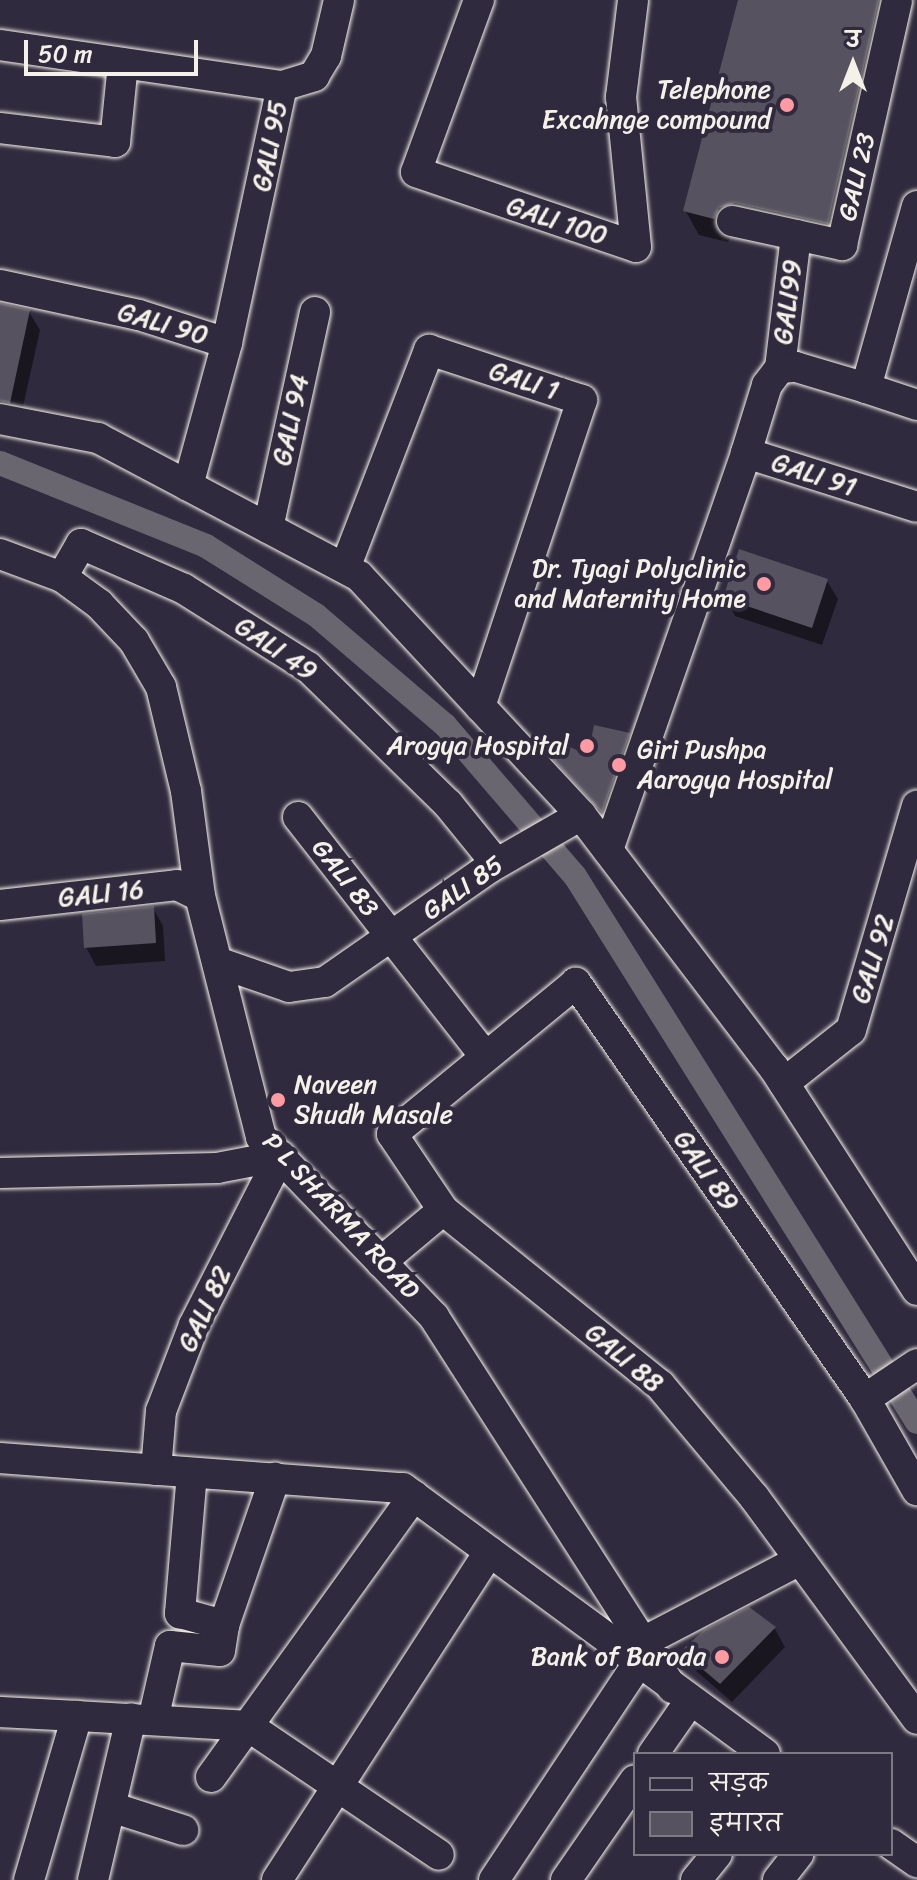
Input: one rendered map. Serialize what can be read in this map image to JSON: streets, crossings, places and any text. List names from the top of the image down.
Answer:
{
  "streets": {
    "street": [
      "GALI 95",
      "GALI 23",
      "GALI 100",
      "GALI99",
      "GALI 90",
      "GALI 1",
      "GALI 94",
      "GALI 91",
      "GALI 49",
      "GALI 83",
      "GALI 85",
      "GALI 16",
      "GALI 92",
      "GALI 89",
      "P L SHARMA ROAD",
      "GALI 82",
      "GALI 88"
    ]
  },
  "crossings": [
    ["GALI 95", "GALI 90"],
    ["GALI 23", "GALI99"],
    ["GALI99", "GALI 91"],
    ["GALI 49", "GALI 85"],
    ["GALI 49", "P L SHARMA ROAD"],
    ["GALI 83", "GALI 85"],
    ["GALI 83", "GALI 89"],
    ["GALI 83", "GALI 88"],
    ["GALI 85", "P L SHARMA ROAD"],
    ["GALI 16", "P L SHARMA ROAD"],
    ["GALI 89", "GALI 88"],
    ["P L SHARMA ROAD", "GALI 82"]
  ],
  "places": [
    "Telephone Excahnge compound",
    "Dr. Tyagi Polyclinic and Maternity Home",
    "Arogya Hospital",
    "Giri Pushpa Aarogya Hospital",
    "Naveen Shudh Masale",
    "Bank of Baroda"
  ],
  "legend": ["सड़क", "इमारत"],
  "scale_bar": "50 m",
  "north": "top"
}
